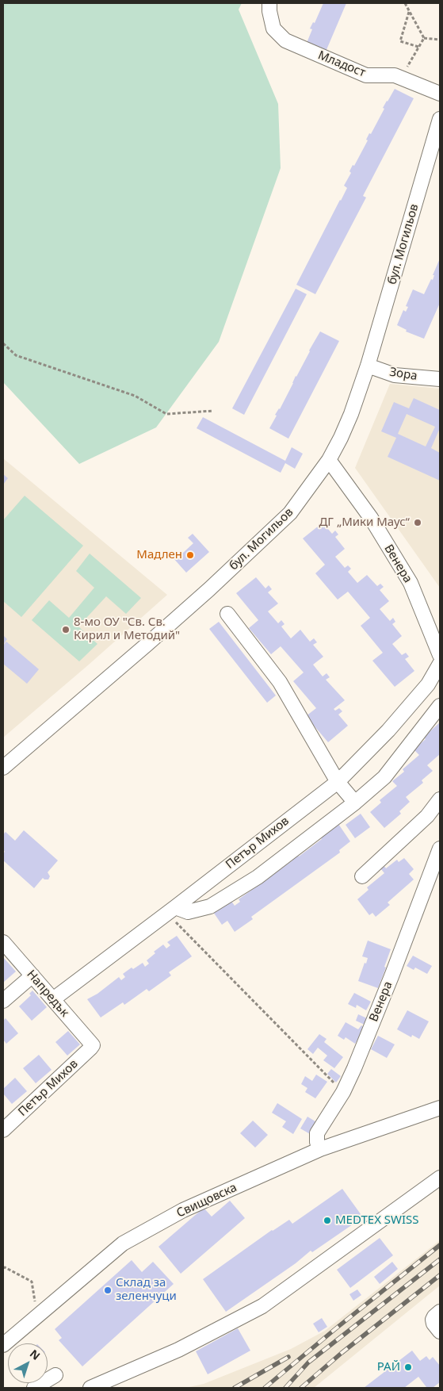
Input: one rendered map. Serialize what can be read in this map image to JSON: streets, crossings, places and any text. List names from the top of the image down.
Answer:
{
  "streets": {
    "street": [
      "Младост",
      "бул. Могильов",
      "Зора",
      "Венера",
      "Петър Михов",
      "Напредък",
      "Свищовска"
    ]
  },
  "crossings": [
    ["бул. Могильов", "Зора"],
    ["бул. Могильов", "Венера"],
    ["Венера", "Свищовска"],
    ["Петър Михов", "Напредък"]
  ],
  "places": [
    "ДГ „Мики Маус“",
    "Мадлен",
    "8-мо ОУ \"Св. Св. Кирил и Методий\"",
    "MEDTEX SWISS",
    "Склад за зеленчуци",
    "РАЙ"
  ],
  "north": "top right"
}
